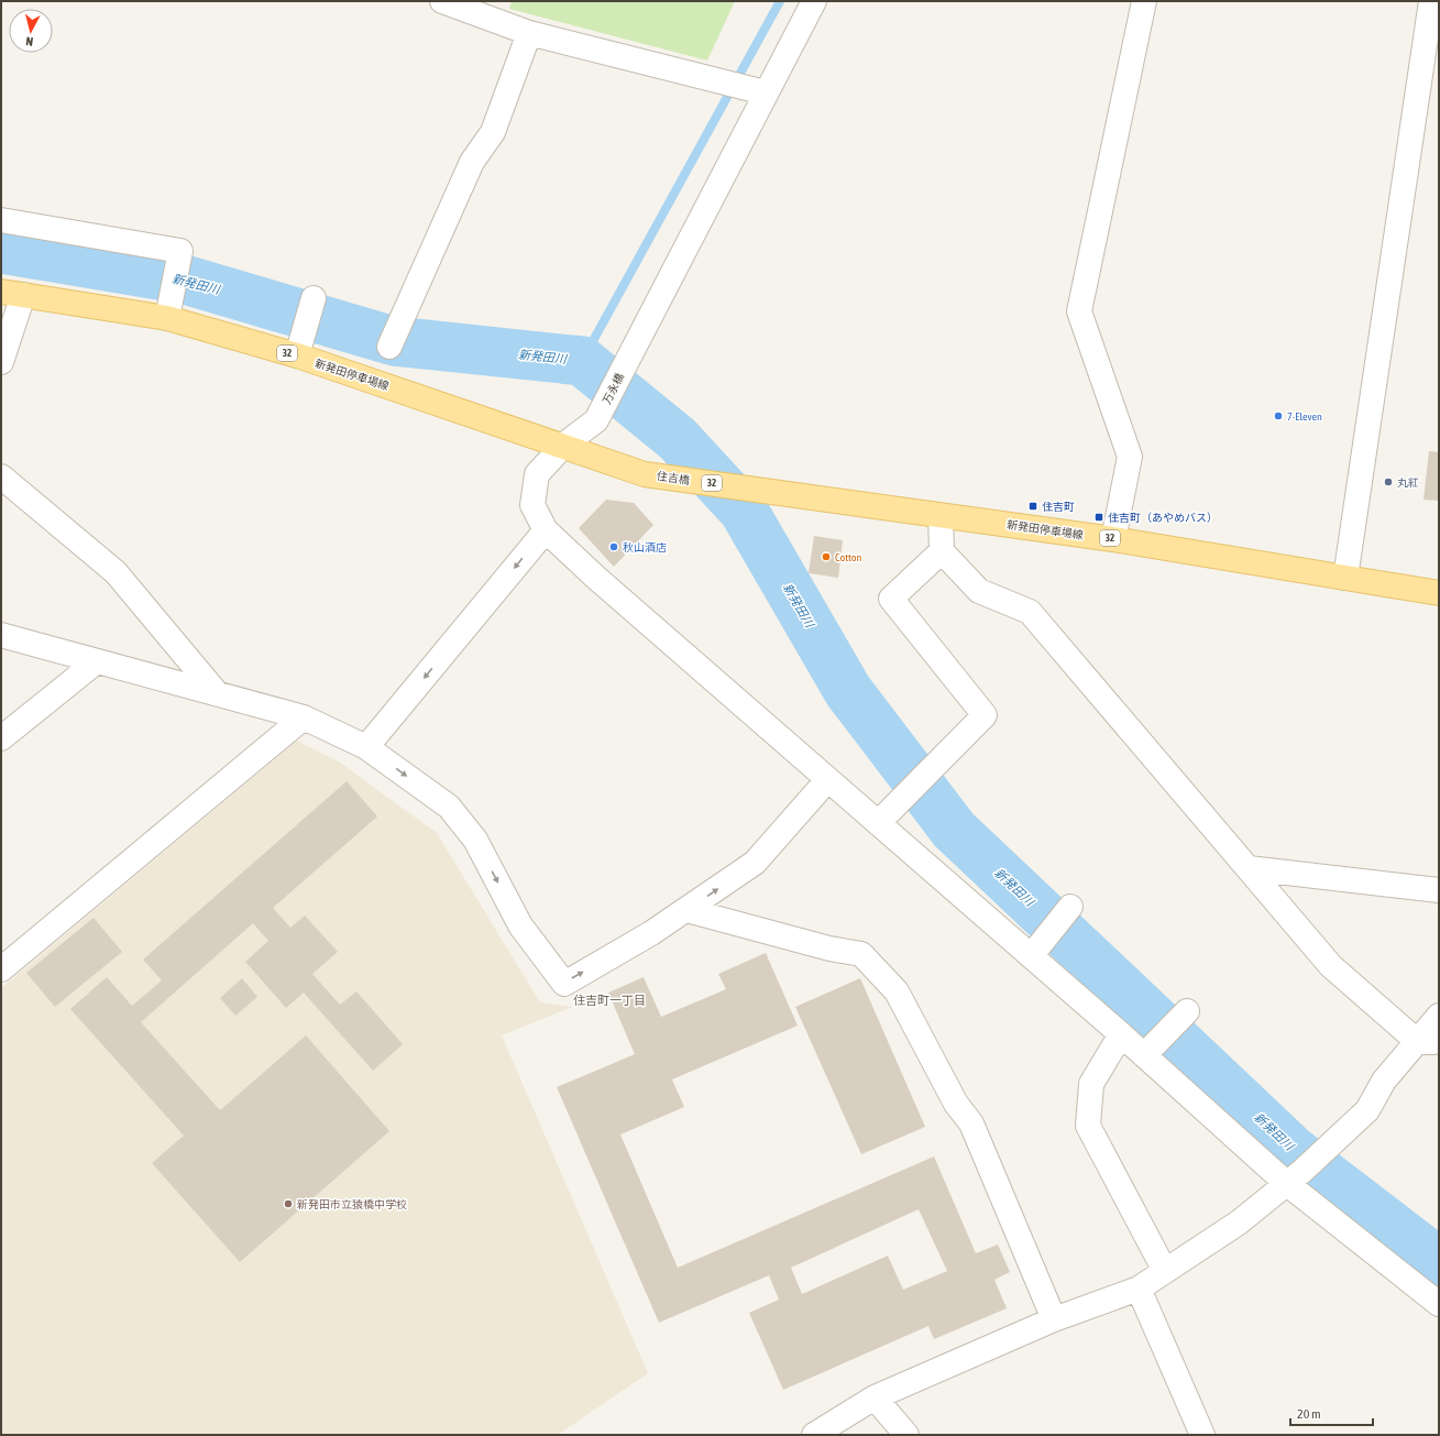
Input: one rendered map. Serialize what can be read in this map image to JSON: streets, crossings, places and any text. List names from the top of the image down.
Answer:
{
  "streets": {
    "main road": ["32", "新発田停車場線", "住吉橋"],
    "street": ["万永橋"]
  },
  "crossings": [
    ["新発田停車場線", "万永橋"],
    ["新発田停車場線", "住吉橋"]
  ],
  "districts": ["住吉町一丁目"],
  "water": ["新発田川"],
  "places": {
    "other": [
      "7-Eleven",
      "丸紅",
      "秋山酒店",
      "Cotton",
      "新発田市立猿橋中学校"
    ],
    "transit": ["住吉町", "住吉町（あやめバス）"]
  },
  "scale_bar": "20 m",
  "north": "bottom"
}
